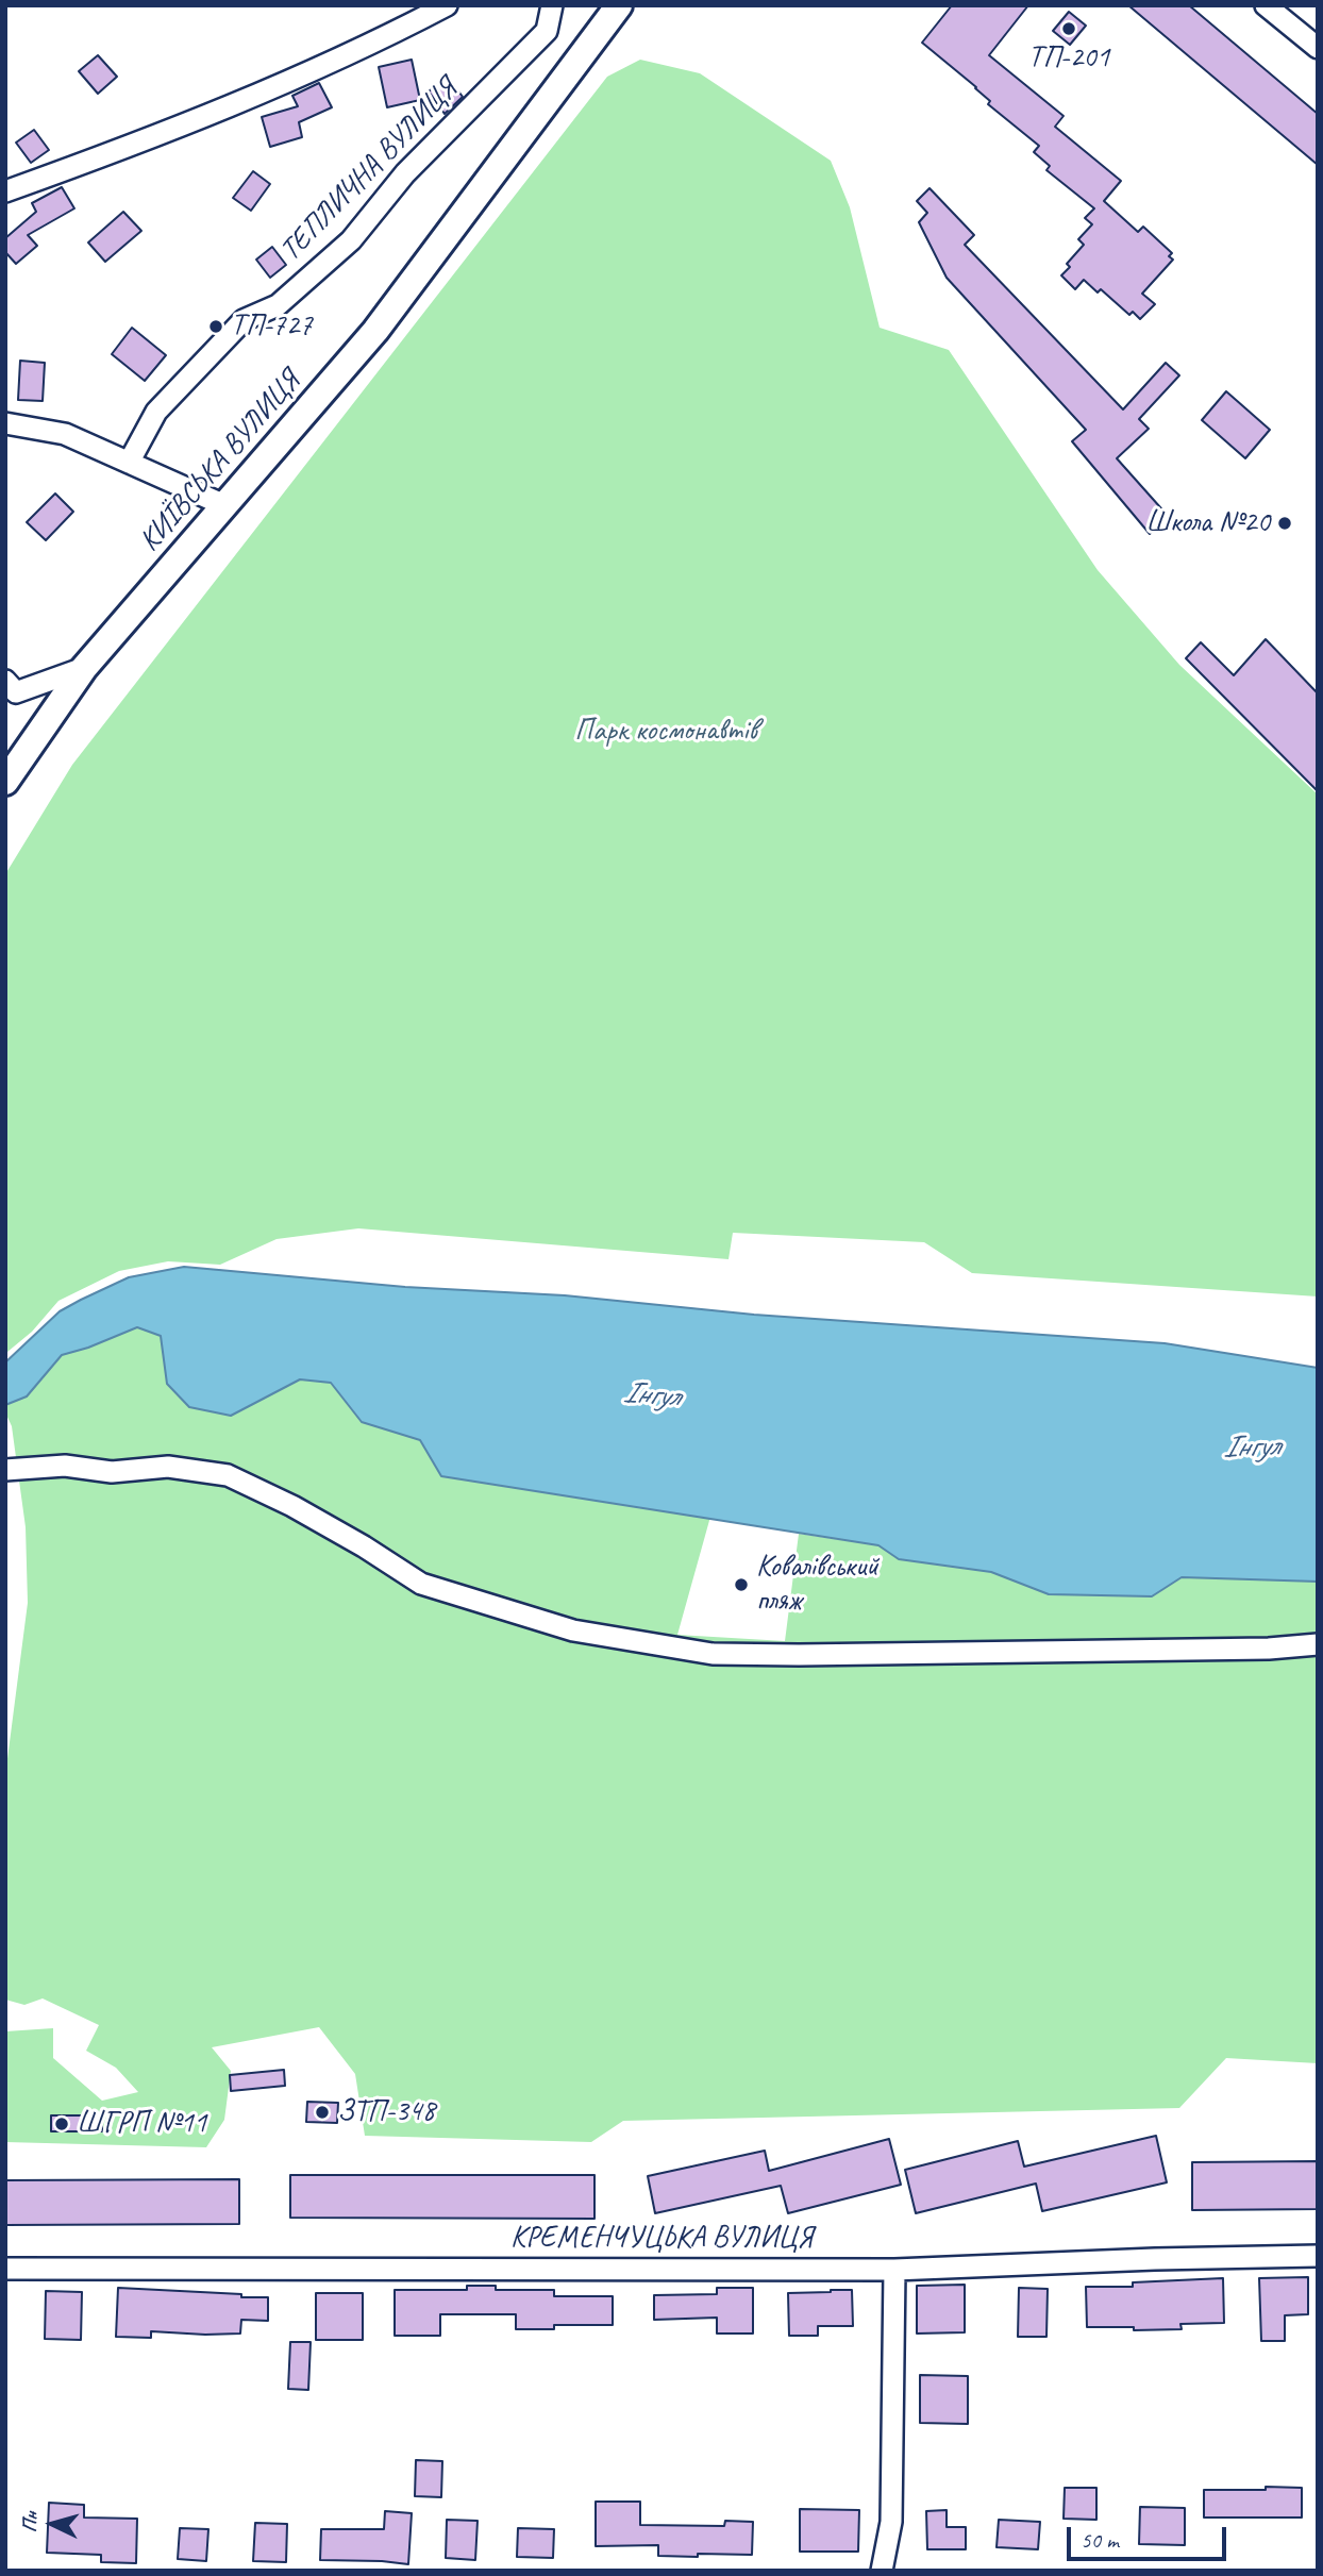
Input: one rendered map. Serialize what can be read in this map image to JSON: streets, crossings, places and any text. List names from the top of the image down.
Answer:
{
  "streets": {
    "street": ["ТЕПЛИЧНА ВУЛИЦЯ", "КИЇВСЬКА ВУЛИЦЯ", "КРЕМЕНЧУЦЬКА ВУЛИЦЯ"]
  },
  "water": ["Інгул"],
  "parks": ["Парк космонавтів"],
  "places": [
    "ТП-201",
    "ТП-727",
    "Школа №20",
    "Ковалівський пляж",
    "ЗТП-348",
    "ШГРП №11"
  ],
  "scale_bar": "50 m",
  "north": "left"
}
